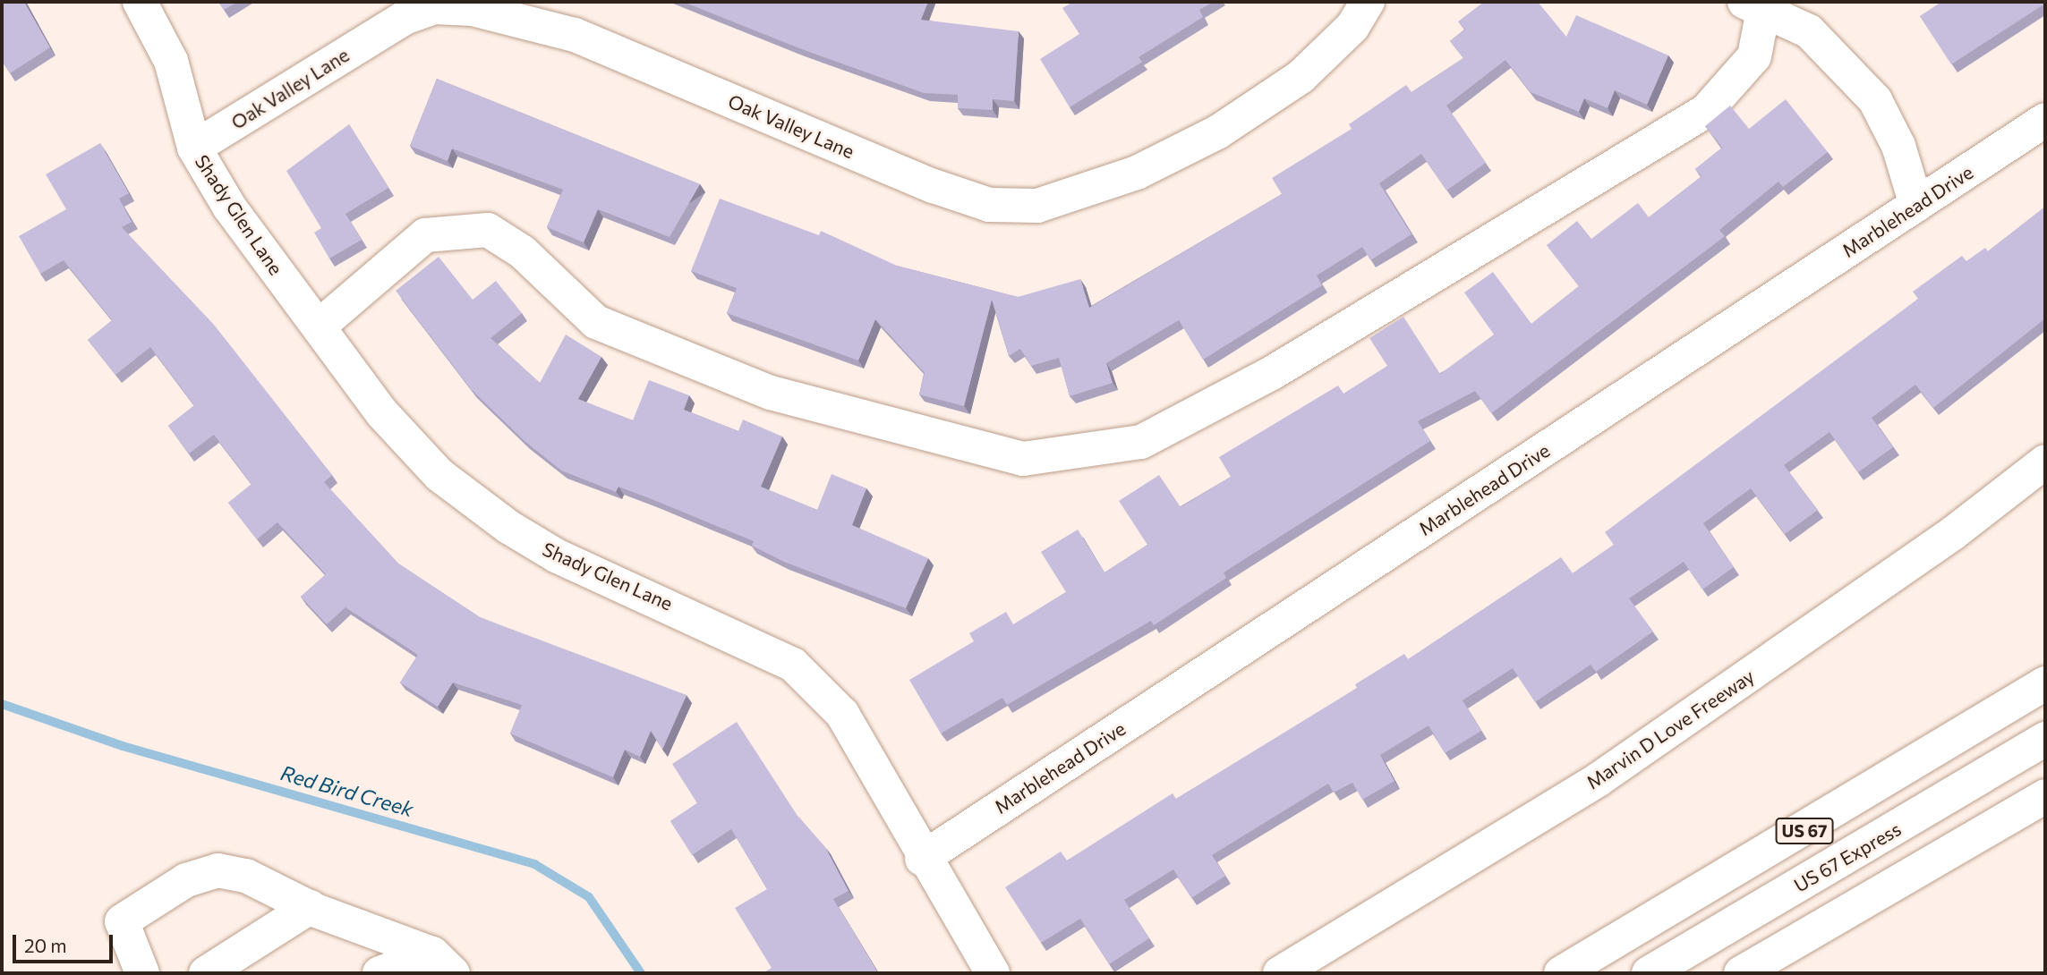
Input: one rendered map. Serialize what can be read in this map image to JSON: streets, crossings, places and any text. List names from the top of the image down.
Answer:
{
  "streets": {
    "main road": [
      "Oak Valley Lane",
      "Marblehead Drive",
      "Shady Glen Lane",
      "Marvin D Love Freeway",
      "US 67",
      "US 67 Express"
    ]
  },
  "crossings": [
    ["Oak Valley Lane", "Shady Glen Lane"],
    ["Marblehead Drive", "Shady Glen Lane"]
  ],
  "water": ["Red Bird Creek"],
  "scale_bar": "20 m"
}
